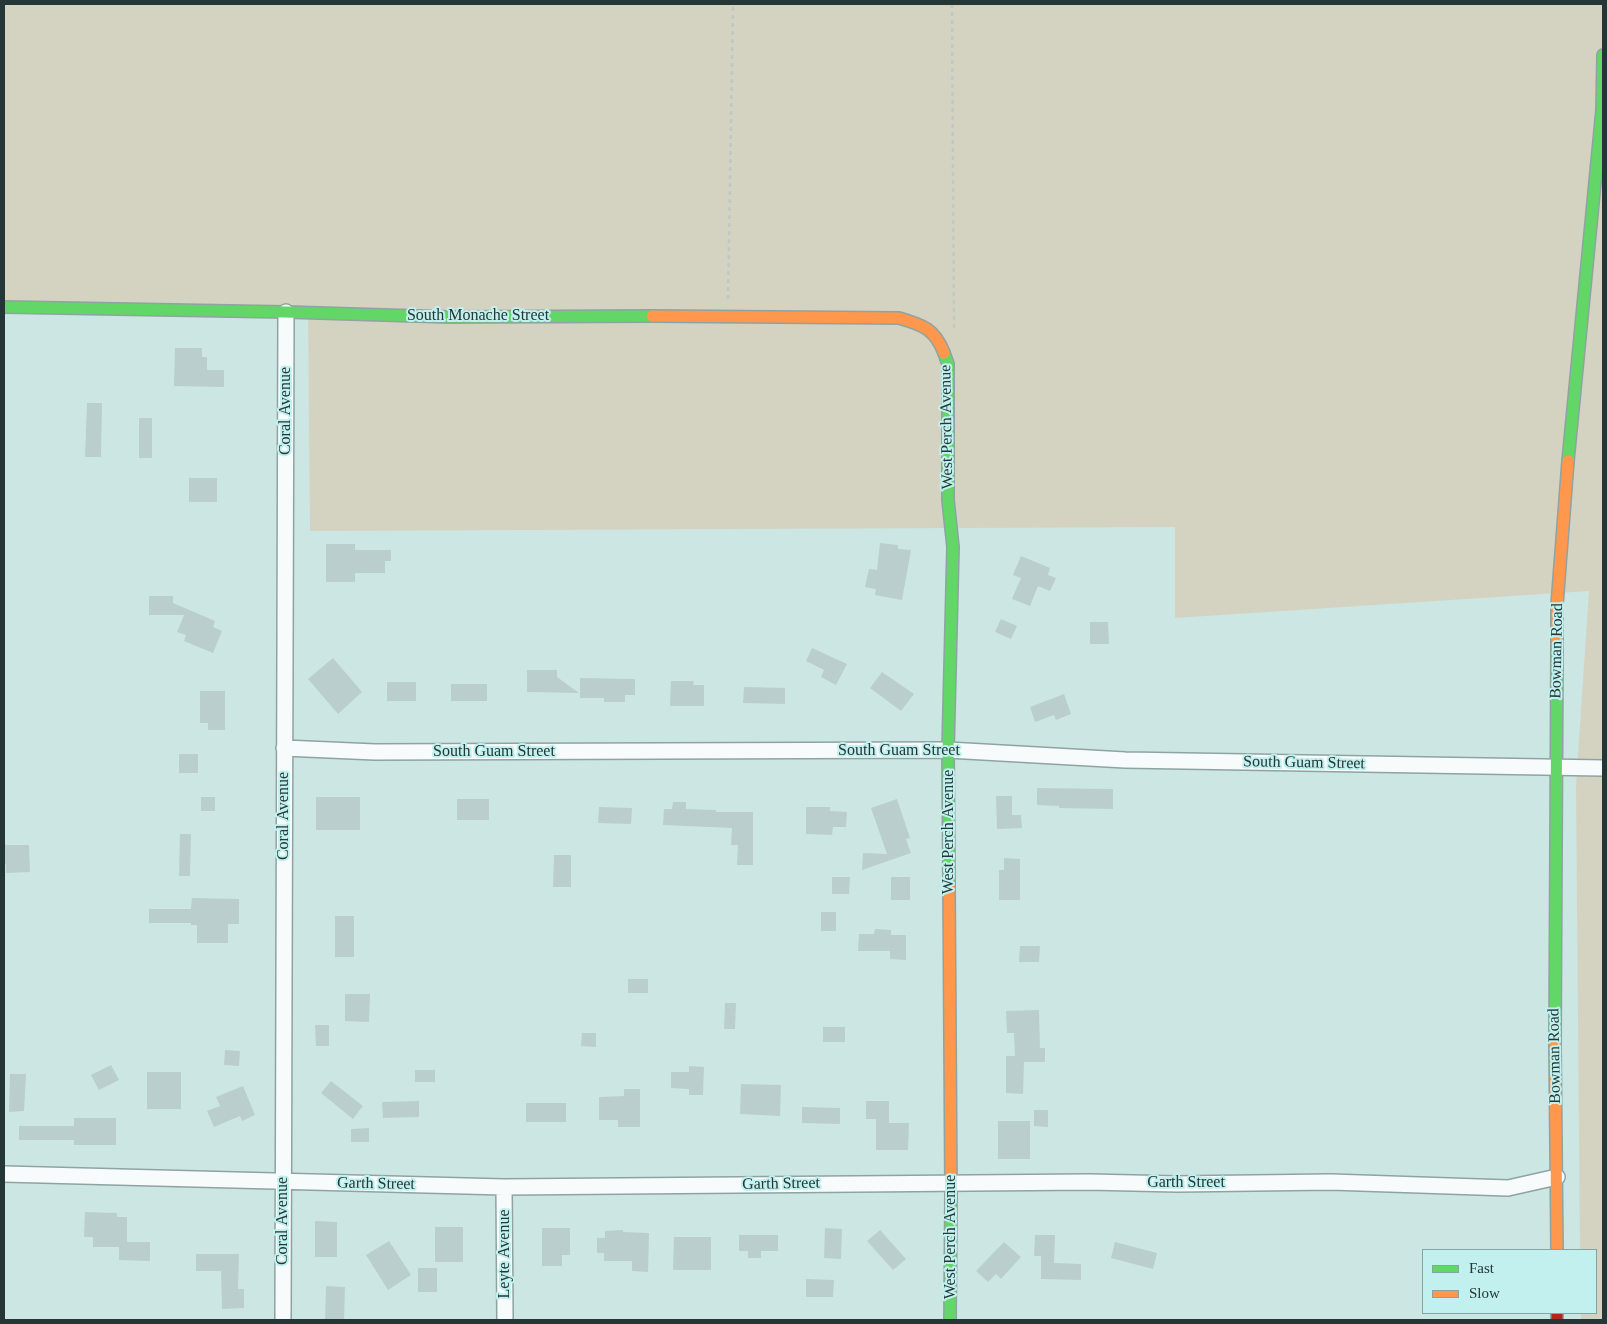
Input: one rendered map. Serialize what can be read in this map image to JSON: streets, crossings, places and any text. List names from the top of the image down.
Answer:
{
  "streets": {
    "street": [
      "South Monache Street",
      "Coral Avenue",
      "West Perch Avenue",
      "Bowman Road",
      "South Guam Street",
      "Garth Street",
      "Leyte Avenue"
    ]
  },
  "crossings": [
    ["South Monache Street", "Coral Avenue"],
    ["South Monache Street", "West Perch Avenue"],
    ["Coral Avenue", "South Guam Street"],
    ["Coral Avenue", "Garth Street"],
    ["West Perch Avenue", "South Guam Street"],
    ["West Perch Avenue", "Garth Street"],
    ["Bowman Road", "South Guam Street"],
    ["Bowman Road", "Garth Street"],
    ["Garth Street", "Leyte Avenue"]
  ],
  "legend": ["Fast", "Slow"]
}
